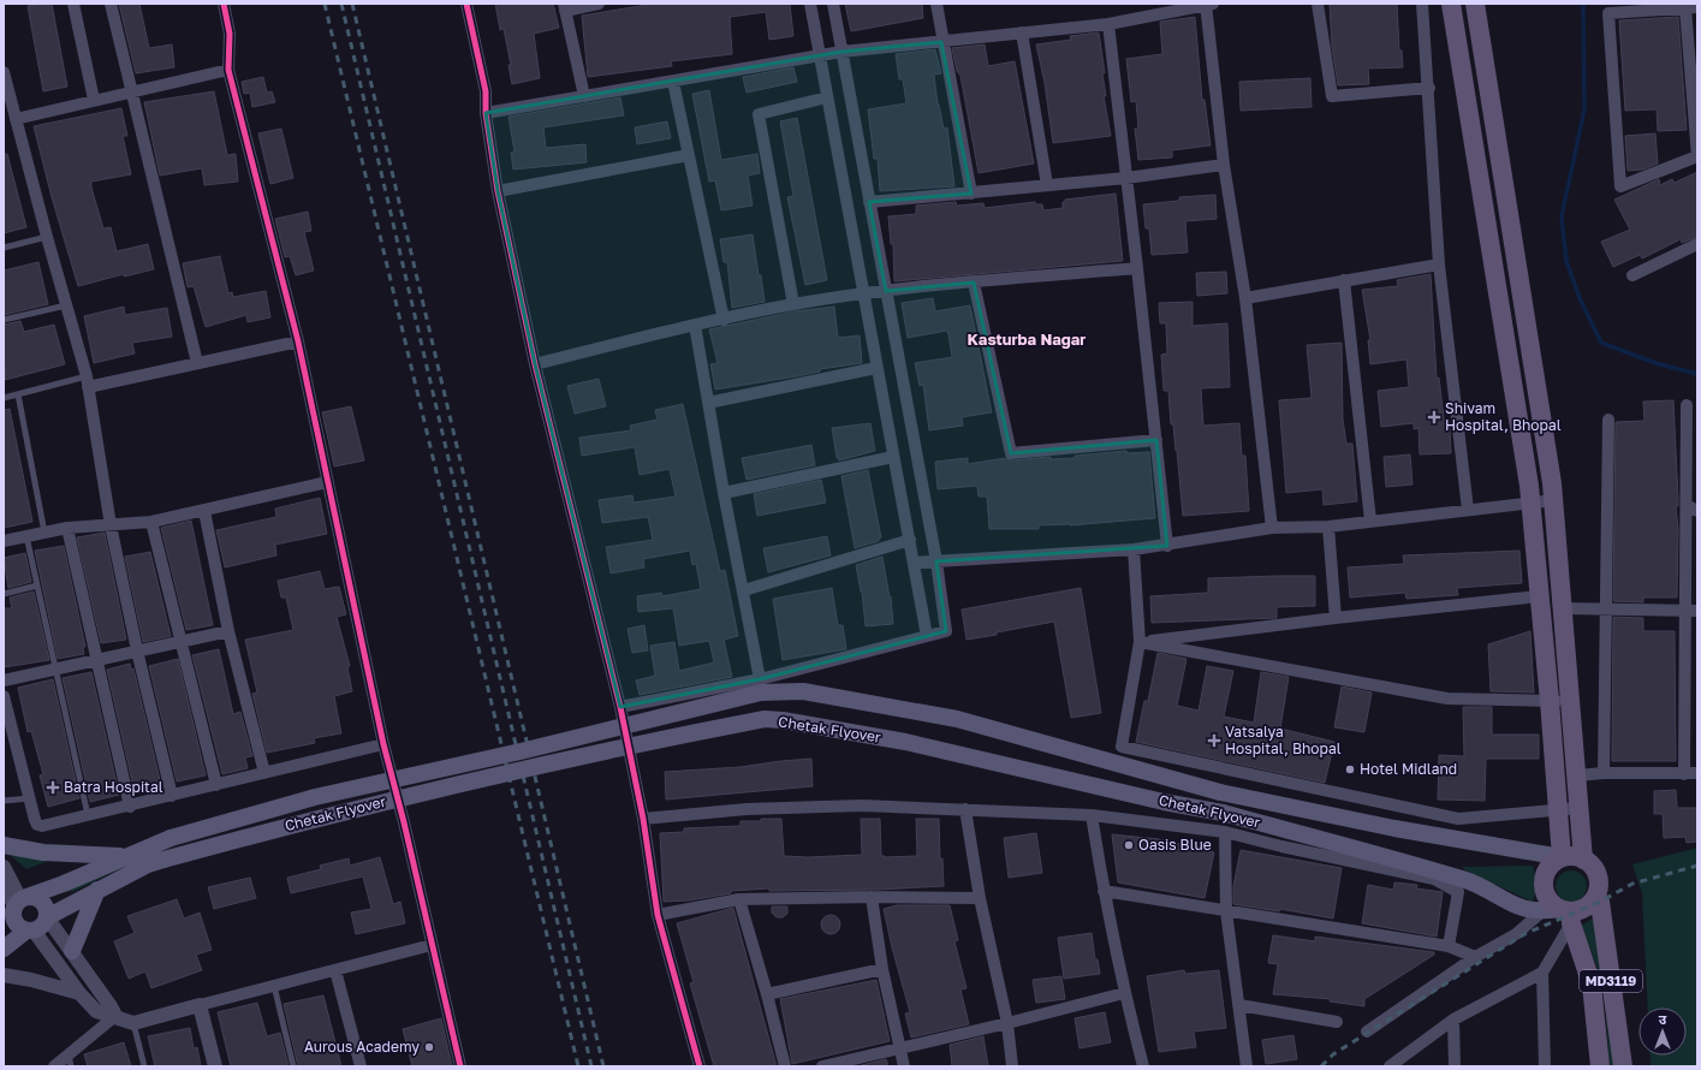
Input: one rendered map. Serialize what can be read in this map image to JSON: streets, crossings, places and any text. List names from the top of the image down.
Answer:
{
  "streets": {
    "main road": ["Chetak Flyover", "MD3119"]
  },
  "crossings": [
    ["Chetak Flyover", "MD3119"]
  ],
  "districts": ["Kasturba Nagar"],
  "places": {
    "health": ["Shivam Hospital, Bhopal", "Vatsalya Hospital, Bhopal", "Batra Hospital"],
    "other": ["Hotel Midland", "Oasis Blue", "Aurous Academy"]
  },
  "north": "top"
}
